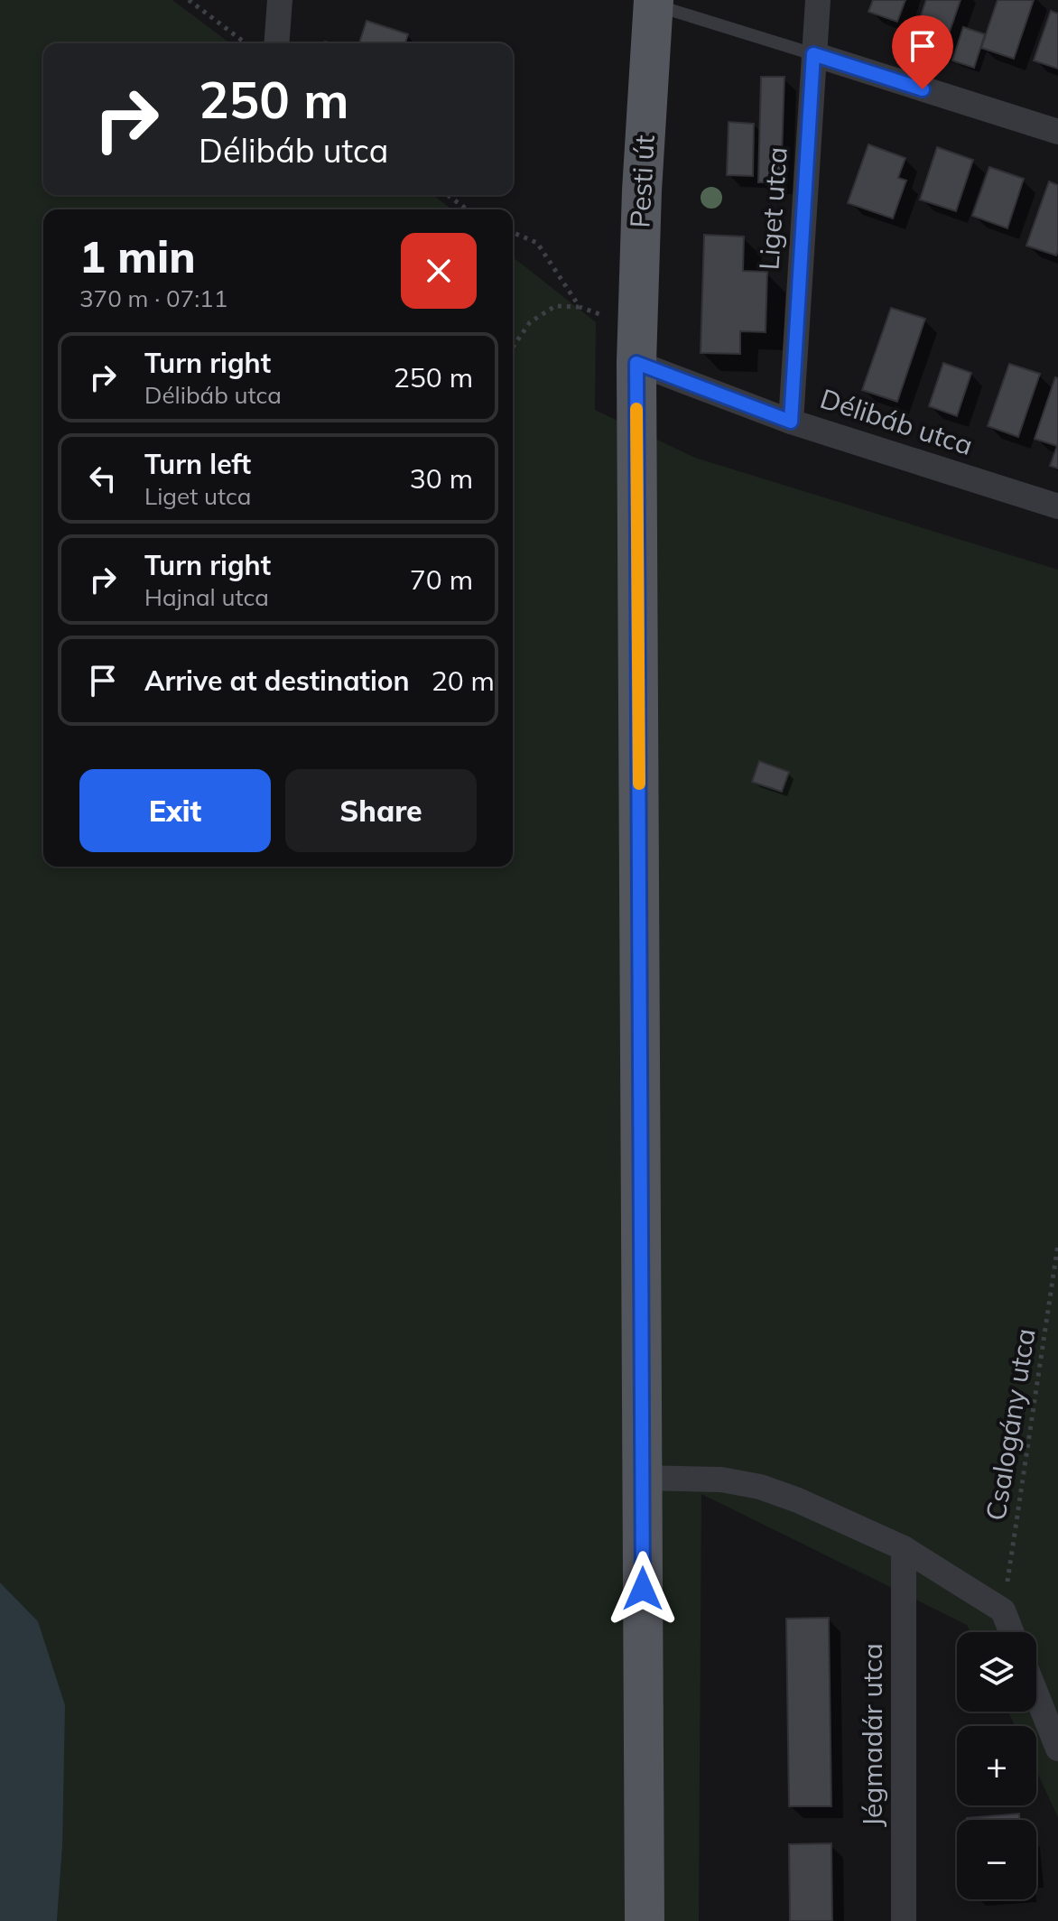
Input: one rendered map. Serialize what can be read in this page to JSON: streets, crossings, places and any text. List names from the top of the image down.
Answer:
{
  "streets": {
    "main road": ["Pesti út"],
    "street": ["Liget utca", "Délibáb utca", "Jégmadár utca"],
    "path": ["Csalogány utca"]
  },
  "crossings": [
    ["Pesti út", "Délibáb utca"],
    ["Liget utca", "Délibáb utca"]
  ],
  "page": {
    "turn": ["250 m", "Délibáb utca"],
    "heading": ["1 min", "370 m · 07:11"],
    "list": [
      {
        "name": "Turn right",
        "note": "Délibáb utca",
        "value": "250 m"
      },
      {
        "name": "Turn left",
        "note": "Liget utca",
        "value": "30 m"
      },
      {
        "name": "Turn right",
        "note": "Hajnal utca",
        "value": "70 m"
      },
      {
        "name": "Arrive at destination",
        "value": "20 m"
      }
    ],
    "buttons": ["Exit", "Share"],
    "map_buttons": ["+", "−"]
  }
}
